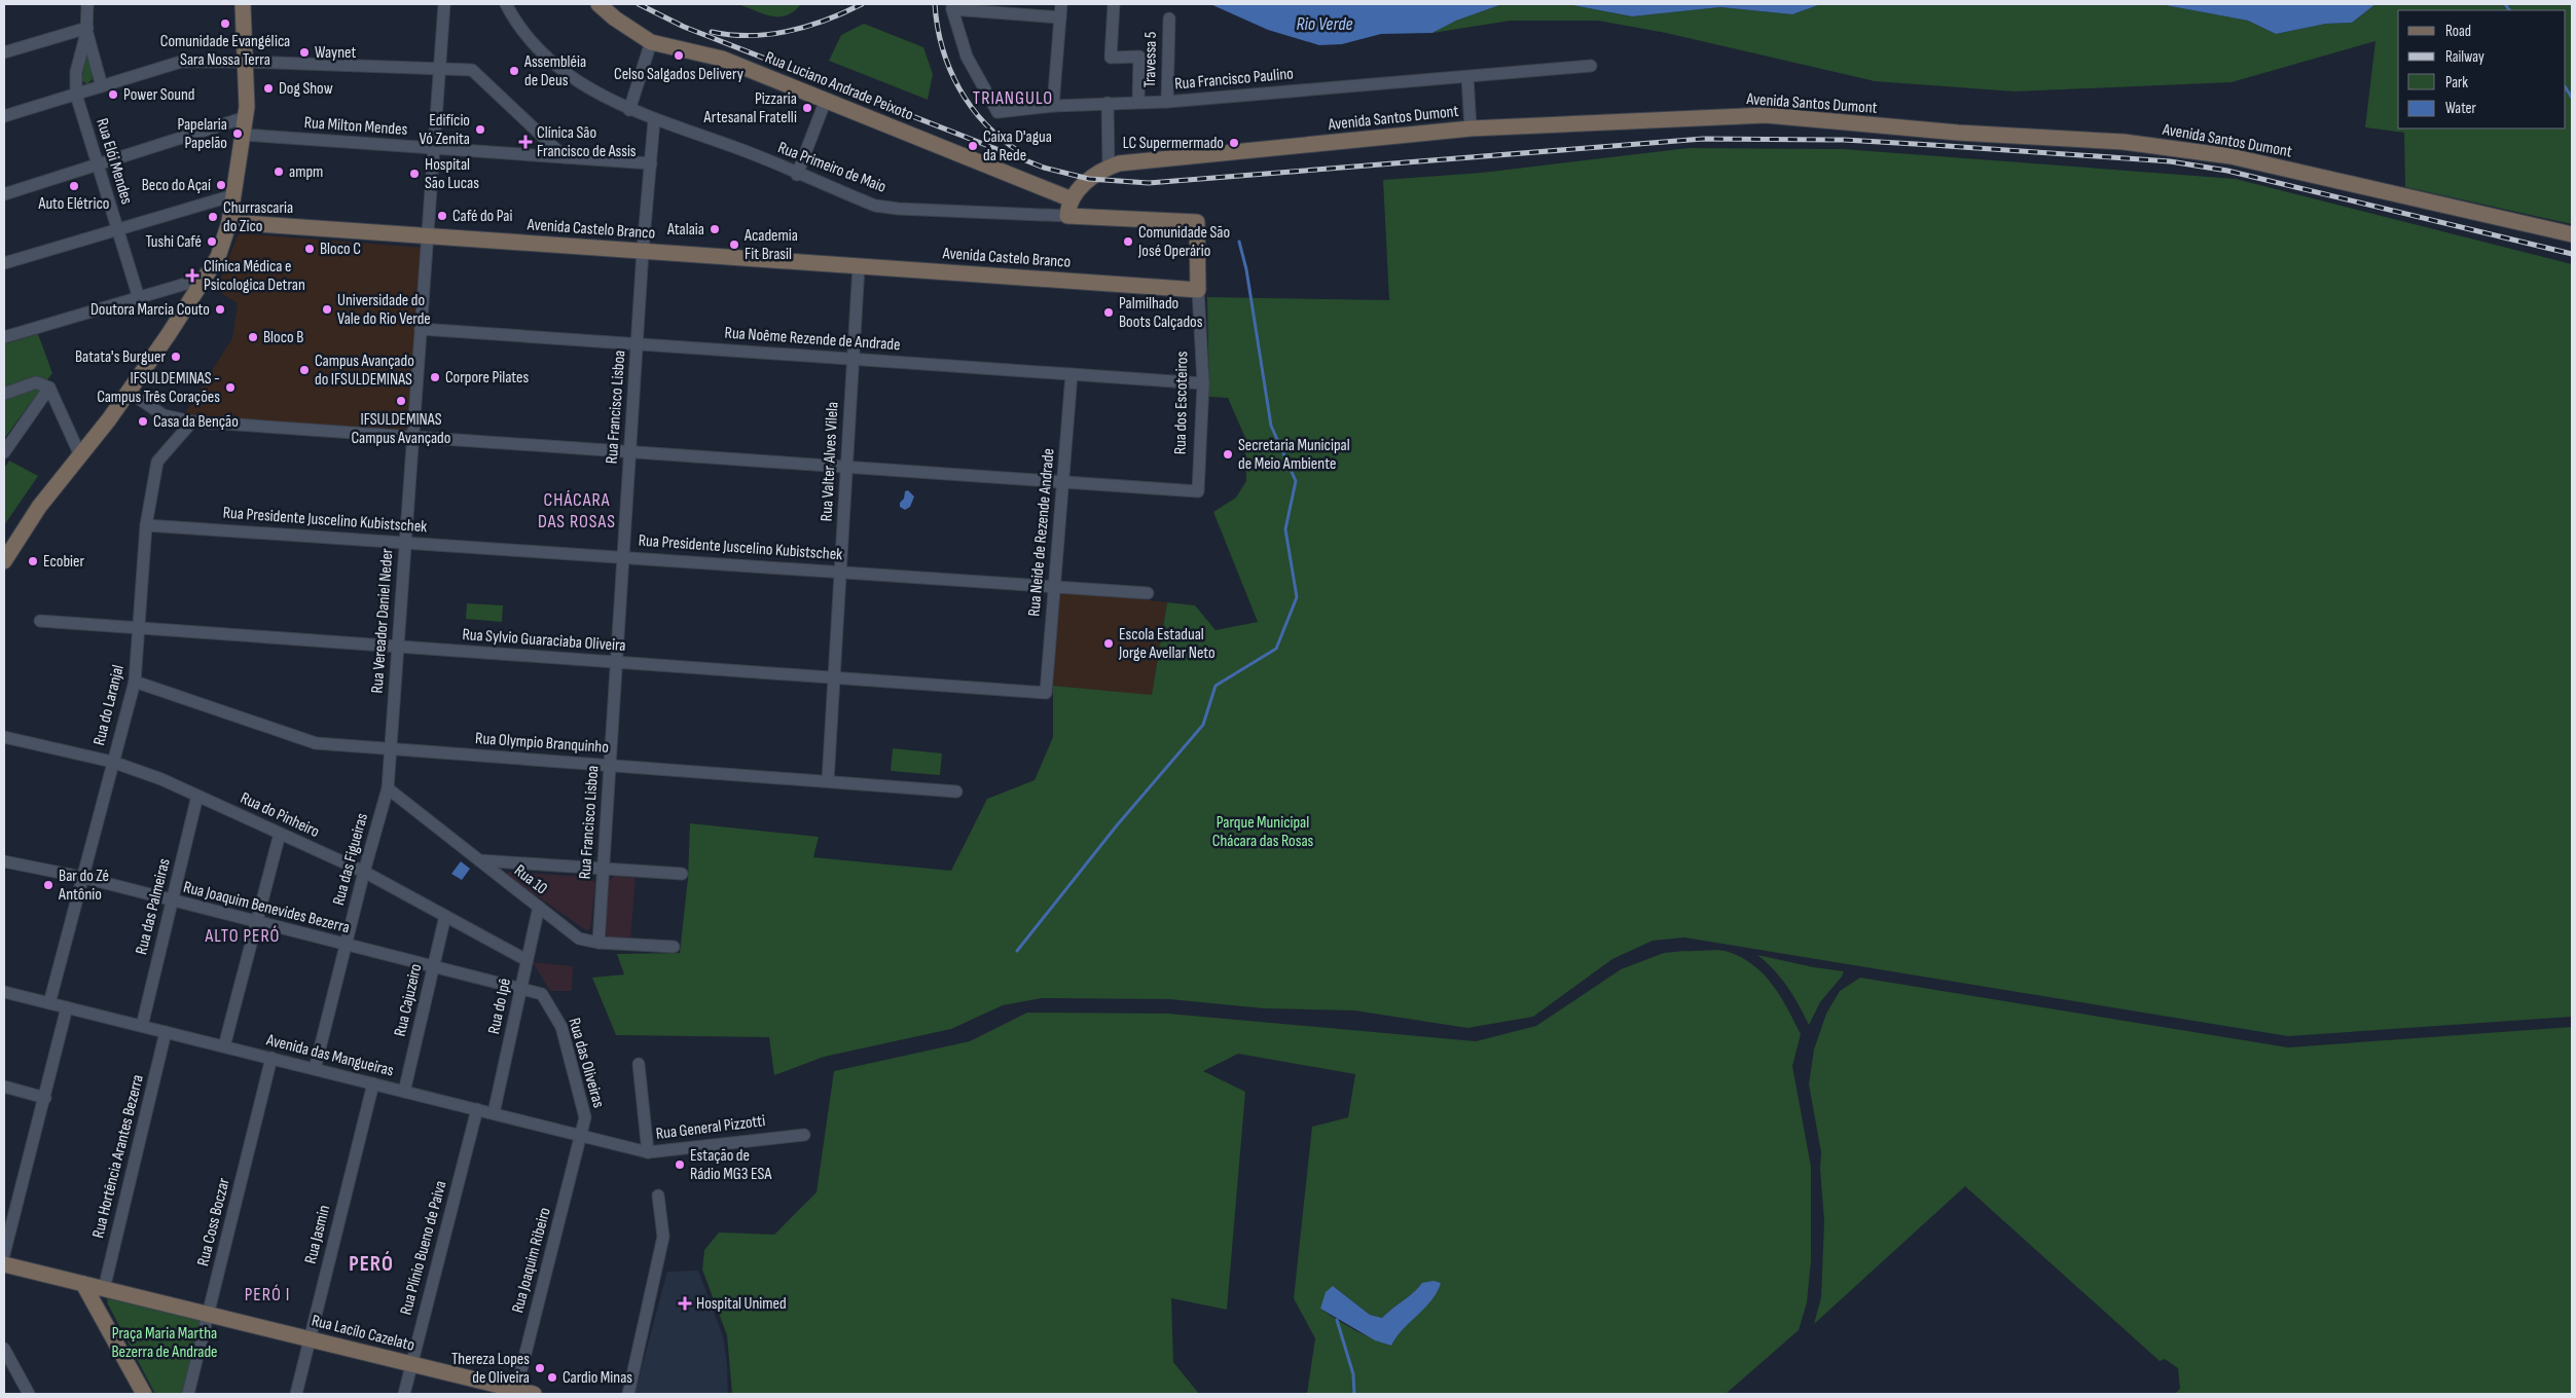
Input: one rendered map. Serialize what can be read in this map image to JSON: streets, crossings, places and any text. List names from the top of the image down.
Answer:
{
  "streets": {
    "street": [
      "Travessa 5",
      "Rua Francisco Paulino",
      "Rua Luciano Andrade Peixoto",
      "Avenida Santos Dumont",
      "Rua Milton Mendes",
      "Rua Elói Mendes",
      "Rua Primeiro de Maio",
      "Avenida Castelo Branco",
      "Rua Noême Rezende de Andrade",
      "Rua dos Escoteiros",
      "Rua Francisco Lisboa",
      "Rua Valter Alves Vilela",
      "Rua Presidente Juscelino Kubistschek",
      "Rua Neide de Rezende Andrade",
      "Rua Vereador Daniel Neder",
      "Rua Sylvio Guaraciaba Oliveira",
      "Rua do Laranjal",
      "Rua Olympio Branquinho",
      "Rua do Pinheiro",
      "Rua das Figueiras",
      "Rua 10",
      "Rua das Palmeiras",
      "Rua Joaquim Benevides Bezerra",
      "Rua Cajuzeiro",
      "Rua do Ipê",
      "Avenida das Mangueiras",
      "Rua das Oliveiras",
      "Rua General Pizzotti",
      "Rua Hortência Arantes Bezerra",
      "Rua Coss Boczar",
      "Rua Jasmin",
      "Rua Plínio Bueno de Paiva",
      "Rua Joaquim Ribeiro",
      "Rua Lacílo Cazelato"
    ]
  },
  "crossings": [
    ["Travessa 5", "Rua Francisco Paulino"],
    ["Rua Luciano Andrade Peixoto", "Avenida Santos Dumont"],
    ["Avenida Santos Dumont", "Rua Primeiro de Maio"],
    ["Rua Milton Mendes", "Rua Francisco Lisboa"],
    ["Rua Milton Mendes", "Rua Vereador Daniel Neder"],
    ["Rua Primeiro de Maio", "Rua dos Escoteiros"],
    ["Rua Primeiro de Maio", "Rua Francisco Lisboa"],
    ["Avenida Castelo Branco", "Rua dos Escoteiros"],
    ["Avenida Castelo Branco", "Rua Francisco Lisboa"],
    ["Avenida Castelo Branco", "Rua Valter Alves Vilela"],
    ["Avenida Castelo Branco", "Rua Vereador Daniel Neder"],
    ["Rua Noême Rezende de Andrade", "Rua dos Escoteiros"],
    ["Rua Noême Rezende de Andrade", "Rua Francisco Lisboa"],
    ["Rua Noême Rezende de Andrade", "Rua Valter Alves Vilela"],
    ["Rua Noême Rezende de Andrade", "Rua Neide de Rezende Andrade"],
    ["Rua Noême Rezende de Andrade", "Rua Vereador Daniel Neder"],
    ["Rua dos Escoteiros", "Rua Neide de Rezende Andrade"],
    ["Rua Francisco Lisboa", "Rua Presidente Juscelino Kubistschek"],
    ["Rua Francisco Lisboa", "Rua Sylvio Guaraciaba Oliveira"],
    ["Rua Francisco Lisboa", "Rua Olympio Branquinho"],
    ["Rua Francisco Lisboa", "Rua 10"],
    ["Rua Valter Alves Vilela", "Rua Presidente Juscelino Kubistschek"],
    ["Rua Valter Alves Vilela", "Rua Sylvio Guaraciaba Oliveira"],
    ["Rua Valter Alves Vilela", "Rua Olympio Branquinho"],
    ["Rua Presidente Juscelino Kubistschek", "Rua Neide de Rezende Andrade"],
    ["Rua Presidente Juscelino Kubistschek", "Rua Vereador Daniel Neder"],
    ["Rua Presidente Juscelino Kubistschek", "Rua do Laranjal"],
    ["Rua Neide de Rezende Andrade", "Rua Sylvio Guaraciaba Oliveira"],
    ["Rua Vereador Daniel Neder", "Rua Sylvio Guaraciaba Oliveira"],
    ["Rua Vereador Daniel Neder", "Rua Olympio Branquinho"],
    ["Rua Vereador Daniel Neder", "Rua das Figueiras"],
    ["Rua Sylvio Guaraciaba Oliveira", "Rua do Laranjal"],
    ["Rua do Laranjal", "Rua Olympio Branquinho"],
    ["Rua do Laranjal", "Rua do Pinheiro"],
    ["Rua do Laranjal", "Rua Joaquim Benevides Bezerra"],
    ["Rua do Laranjal", "Avenida das Mangueiras"],
    ["Rua Olympio Branquinho", "Rua das Figueiras"],
    ["Rua do Pinheiro", "Rua das Figueiras"],
    ["Rua do Pinheiro", "Rua das Palmeiras"],
    ["Rua do Pinheiro", "Rua Cajuzeiro"],
    ["Rua do Pinheiro", "Rua do Ipê"],
    ["Rua das Figueiras", "Rua 10"],
    ["Rua das Figueiras", "Rua Joaquim Benevides Bezerra"],
    ["Rua das Figueiras", "Avenida das Mangueiras"],
    ["Rua 10", "Rua do Ipê"],
    ["Rua das Palmeiras", "Rua Joaquim Benevides Bezerra"],
    ["Rua das Palmeiras", "Avenida das Mangueiras"],
    ["Rua Joaquim Benevides Bezerra", "Rua Cajuzeiro"],
    ["Rua Joaquim Benevides Bezerra", "Rua do Ipê"],
    ["Rua Joaquim Benevides Bezerra", "Rua das Oliveiras"],
    ["Rua Cajuzeiro", "Avenida das Mangueiras"],
    ["Rua do Ipê", "Avenida das Mangueiras"],
    ["Rua do Ipê", "Rua das Oliveiras"],
    ["Avenida das Mangueiras", "Rua das Oliveiras"],
    ["Avenida das Mangueiras", "Rua General Pizzotti"],
    ["Avenida das Mangueiras", "Rua Hortência Arantes Bezerra"],
    ["Avenida das Mangueiras", "Rua Coss Boczar"],
    ["Avenida das Mangueiras", "Rua Jasmin"],
    ["Avenida das Mangueiras", "Rua Plínio Bueno de Paiva"],
    ["Avenida das Mangueiras", "Rua Joaquim Ribeiro"],
    ["Rua das Oliveiras", "Rua Joaquim Ribeiro"],
    ["Rua Hortência Arantes Bezerra", "Rua Lacílo Cazelato"],
    ["Rua Coss Boczar", "Rua Lacílo Cazelato"],
    ["Rua Jasmin", "Rua Lacílo Cazelato"],
    ["Rua Plínio Bueno de Paiva", "Rua Lacílo Cazelato"],
    ["Rua Joaquim Ribeiro", "Rua Lacílo Cazelato"]
  ],
  "districts": [
    "TRIANGULO",
    "CHÁCARA DAS ROSAS",
    "ALTO PERÓ",
    "PERÓ",
    "PERÓ I"
  ],
  "water": ["Rio Verde"],
  "parks": ["Parque Municipal Chácara das Rosas", "Praça Maria Martha Bezerra de Andrade"],
  "places": {
    "other": [
      "Comunidade Evangélica Sara Nossa Terra",
      "Waynet",
      "Celso Salgados Delivery",
      "Assembléia de Deus",
      "Dog Show",
      "Power Sound",
      "Pizzaria Artesanal Fratelli",
      "Edifício Vó Zenita",
      "Papelaria Papelão",
      "LC Supermermado",
      "Caixa D'agua da Rede",
      "ampm",
      "Hospital São Lucas",
      "Beco do Açaí",
      "Auto Elétrico",
      "Café do Pai",
      "Churrascaria do Zico",
      "Atalaia",
      "Tushi Café",
      "Comunidade São José Operário",
      "Academia Fit Brasil",
      "Bloco C",
      "Doutora Marcia Couto",
      "Universidade do Vale do Rio Verde",
      "Palmilhado Boots Calçados",
      "Bloco B",
      "Batata's Burguer",
      "Campus Avançado do IFSULDEMINAS",
      "Corpore Pilates",
      "IFSULDEMINAS - Campus Três Corações",
      "IFSULDEMINAS Campus Avançado",
      "Casa da Benção",
      "Secretaria Municipal de Meio Ambiente",
      "Ecobier",
      "Escola Estadual Jorge Avellar Neto",
      "Bar do Zé Antônio",
      "Estação de Rádio MG3 ESA",
      "Thereza Lopes de Oliveira",
      "Cardio Minas"
    ],
    "health": ["Clínica Sâo Francisco de Assis", "Clínica Médica e Psicologica Detran", "Hospital Unimed"]
  },
  "legend": [
    "Road",
    "Railway",
    "Park",
    "Water"
  ]
}
